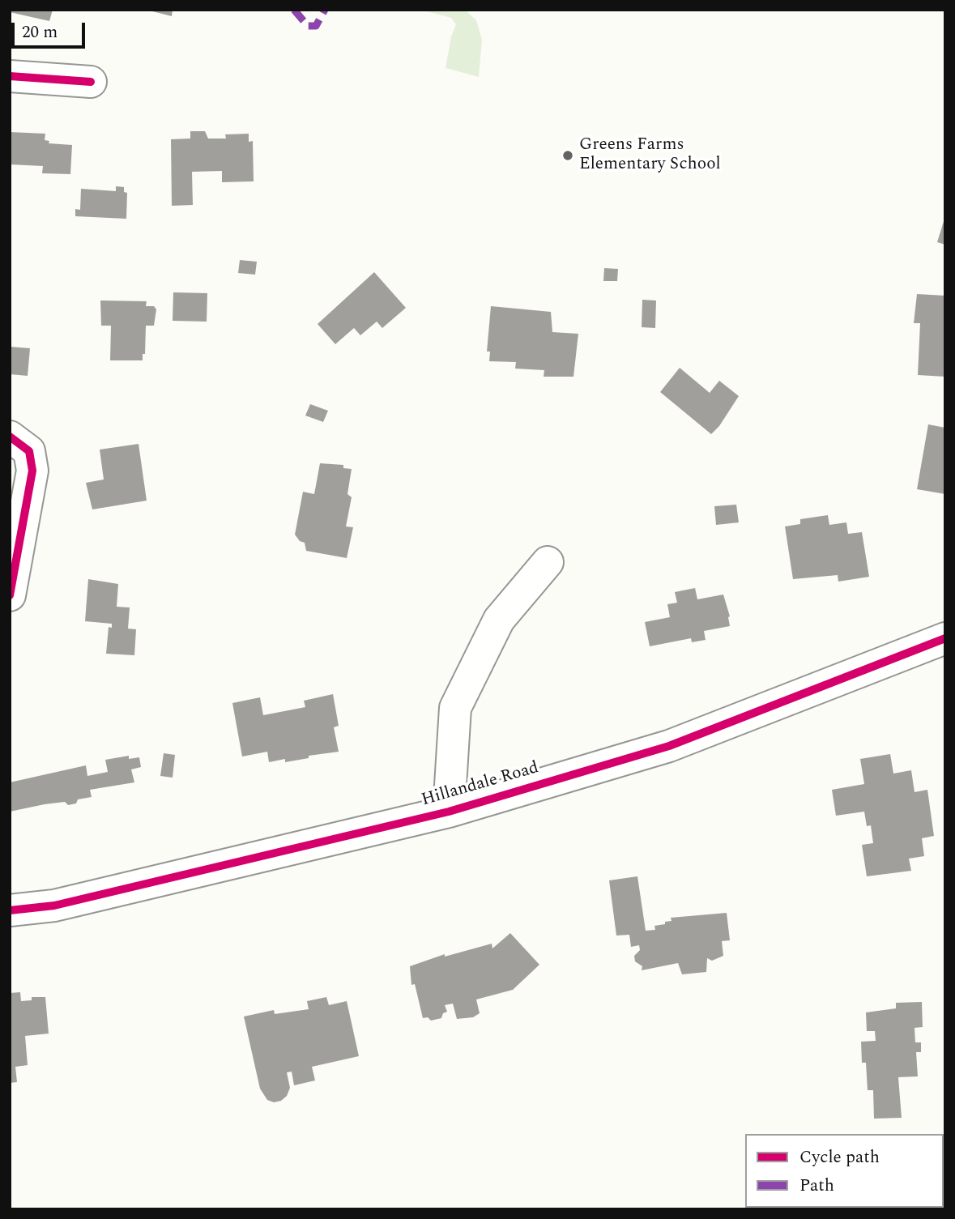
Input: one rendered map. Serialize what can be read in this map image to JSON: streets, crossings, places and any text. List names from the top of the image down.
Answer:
{
  "streets": {
    "street": ["Hillandale Road"]
  },
  "places": ["Greens Farms Elementary School"],
  "legend": ["Cycle path", "Path"],
  "scale_bar": "20 m"
}
